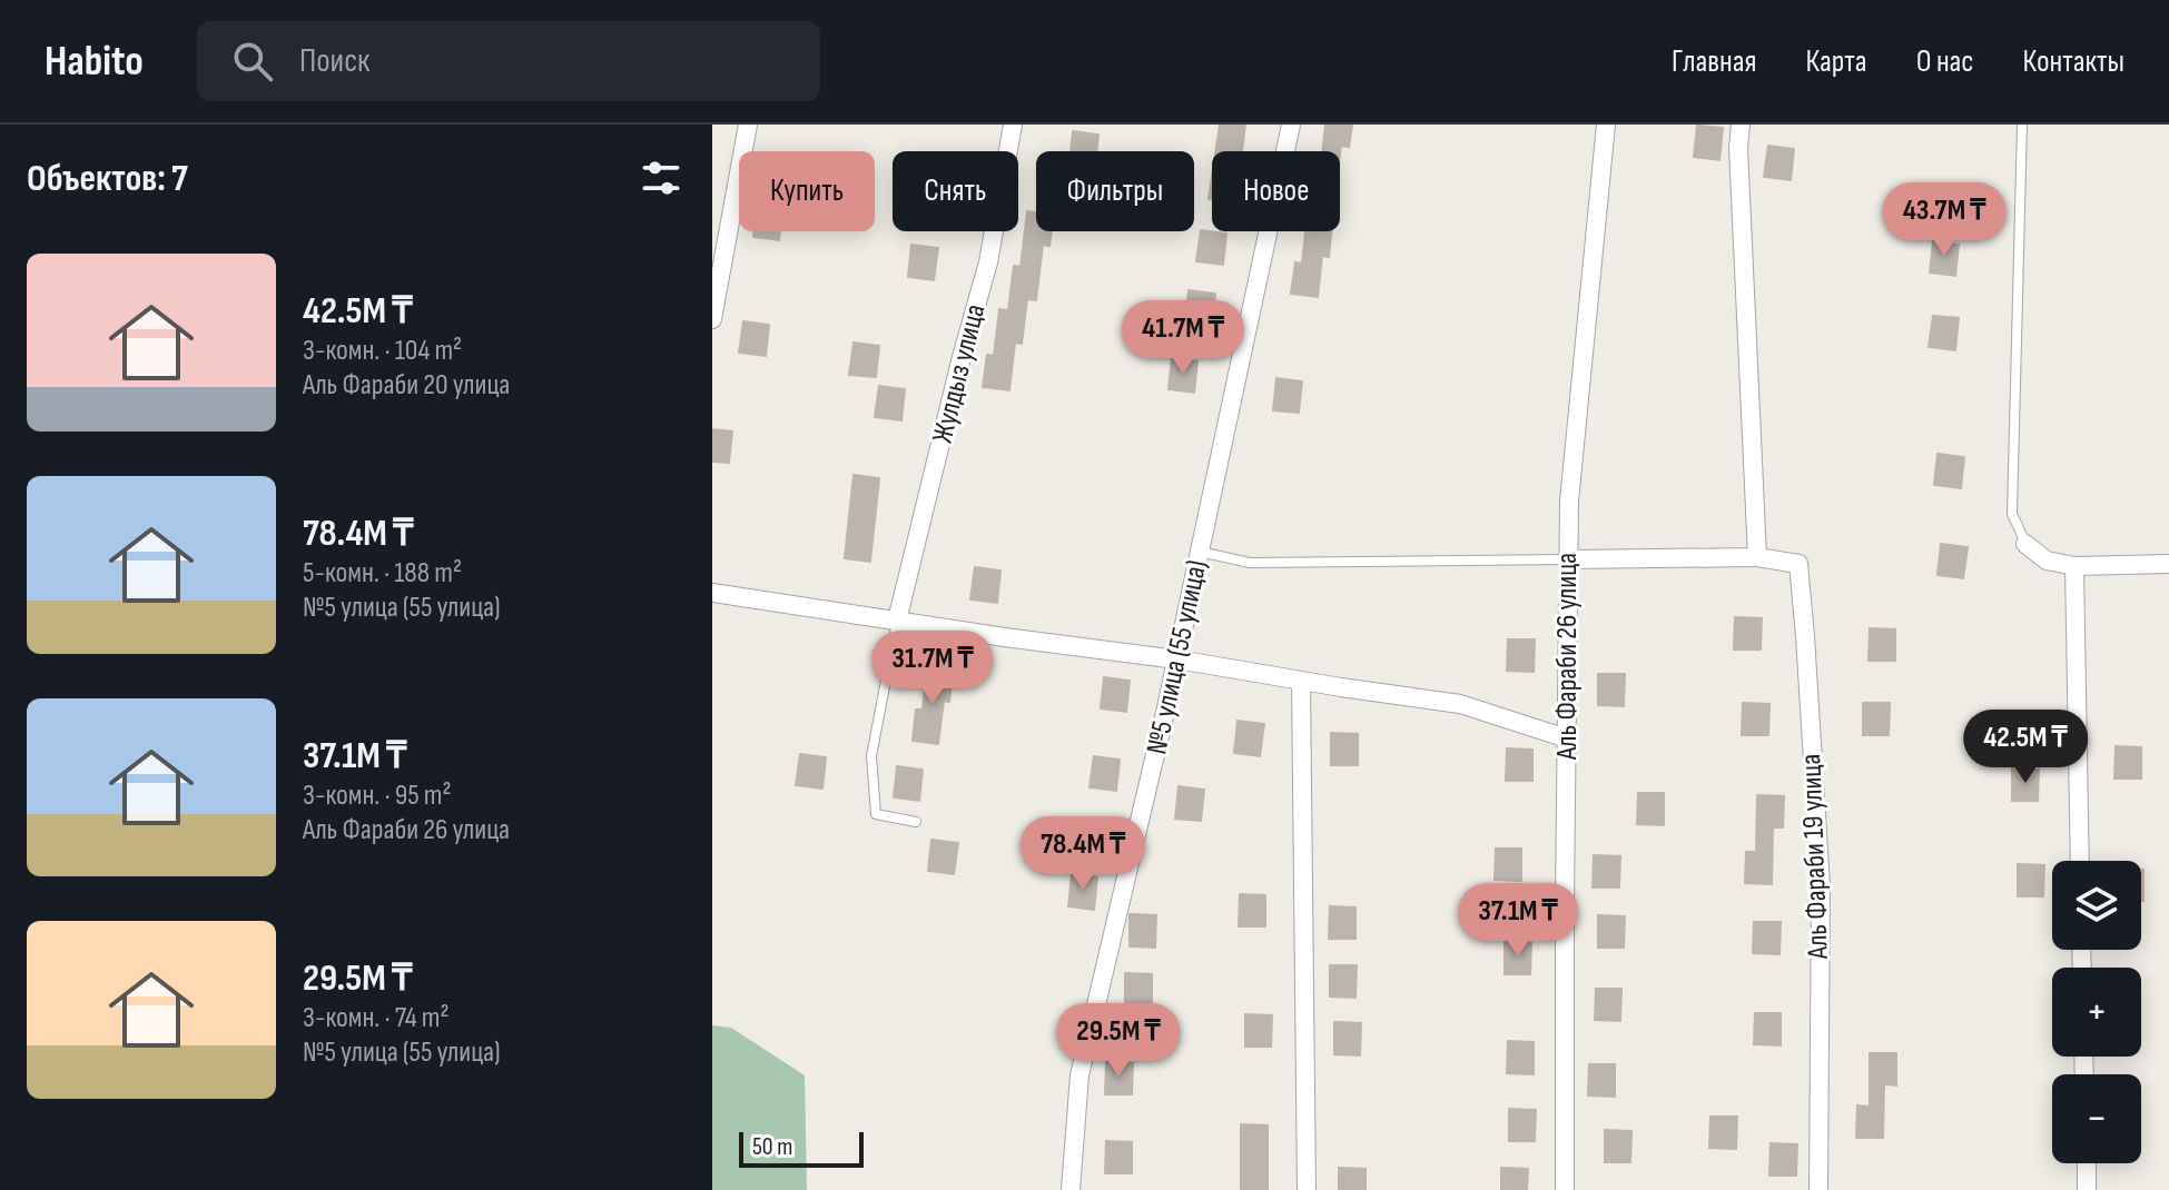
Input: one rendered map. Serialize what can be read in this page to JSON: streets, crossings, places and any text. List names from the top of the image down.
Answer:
{
  "streets": {
    "street": [
      "Жулдыз улица",
      "Аль Фараби 26 улица",
      "№5 улица (55 улица)",
      "Аль Фараби 19 улица"
    ]
  },
  "crossings": [
    ["Аль Фараби 26 улица", "Аль Фараби 19 улица"]
  ],
  "scale_bar": "50 m",
  "page": {
    "header": "Habito",
    "search": "Поиск",
    "nav": [
      "Главная",
      "Карта",
      "О нас",
      "Контакты"
    ],
    "heading": "Объектов: 7",
    "chip": [
      "Купить",
      "Снять",
      "Фильтры",
      "Новое"
    ],
    "price": [
      "43.7M ₸",
      "41.7M ₸",
      "31.7M ₸",
      "42.5M ₸",
      "78.4M ₸",
      "37.1M ₸",
      "29.5M ₸"
    ],
    "list": [
      {
        "name": "42.5M ₸",
        "note": "3-комн. · 104 m² · Аль Фараби 20 улица"
      },
      {
        "name": "78.4M ₸",
        "note": "5-комн. · 188 m² · №5 улица (55 улица)"
      },
      {
        "name": "37.1M ₸",
        "note": "3-комн. · 95 m² · Аль Фараби 26 улица"
      },
      {
        "name": "29.5M ₸",
        "note": "3-комн. · 74 m² · №5 улица (55 улица)"
      }
    ],
    "map_buttons": ["+", "−"],
    "scale": "50 m"
  }
}
